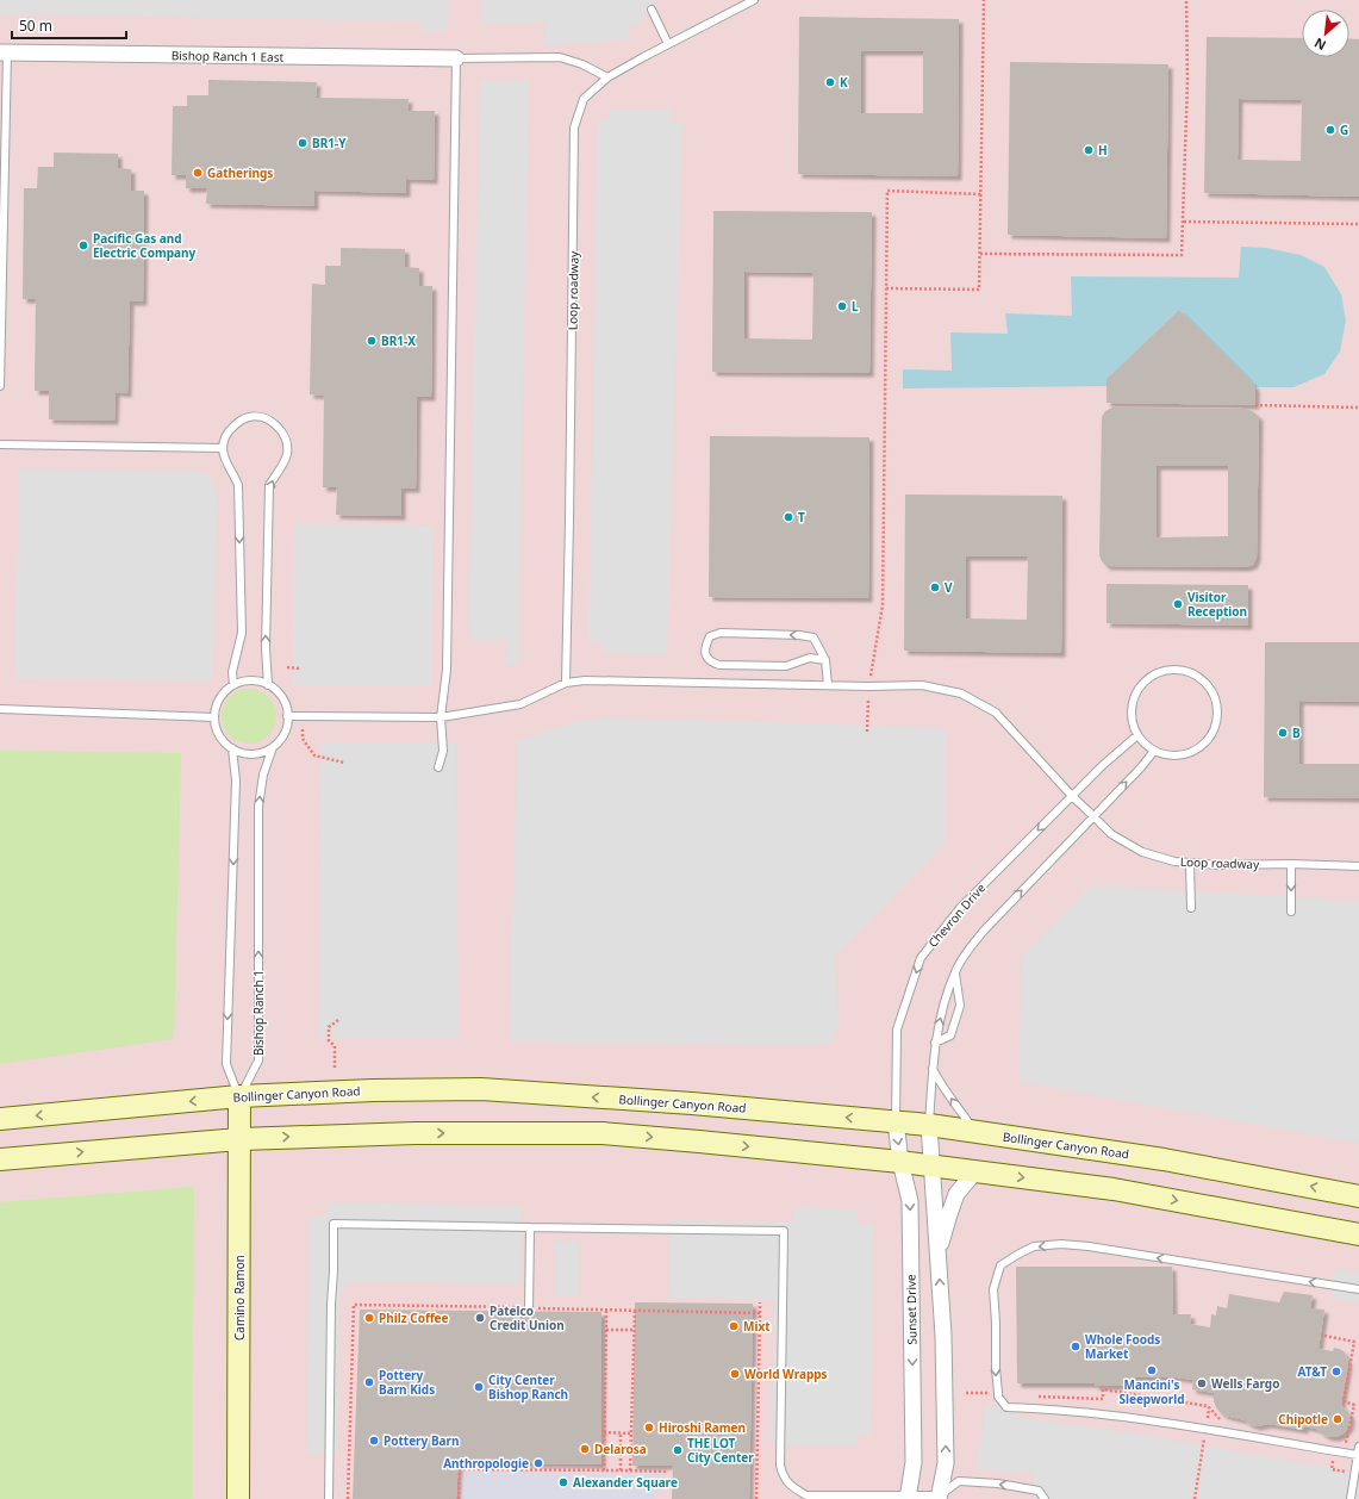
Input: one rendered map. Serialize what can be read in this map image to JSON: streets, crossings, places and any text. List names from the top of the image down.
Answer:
{
  "streets": {
    "main road": ["Bollinger Canyon Road", "Camino Ramon"],
    "street": ["Bishop Ranch 1 East", "Sunset Drive"],
    "lane": ["Loop roadway", "Chevron Drive", "Bishop Ranch 1"]
  },
  "crossings": [
    ["Loop roadway", "Chevron Drive"],
    ["Loop roadway", "Bishop Ranch 1"],
    ["Chevron Drive", "Bollinger Canyon Road"],
    ["Chevron Drive", "Sunset Drive"],
    ["Bishop Ranch 1", "Bollinger Canyon Road"],
    ["Bishop Ranch 1", "Camino Ramon"],
    ["Bollinger Canyon Road", "Camino Ramon"],
    ["Bollinger Canyon Road", "Sunset Drive"]
  ],
  "places": [
    "K",
    "G",
    "BR1-Y",
    "H",
    "Gatherings",
    "Pacific Gas and Electric Company",
    "L",
    "BR1-X",
    "T",
    "V",
    "Visitor Reception",
    "B",
    "Philz Coffee",
    "Patelco Credit Union",
    "Mixt",
    "Whole Foods Market",
    "Mancini's Sleepworld",
    "AT&T",
    "World Wrapps",
    "Pottery Barn Kids",
    "Wells Fargo",
    "City Center Bishop Ranch",
    "Chipotle",
    "Hiroshi Ramen",
    "Pottery Barn",
    "Delarosa",
    "THE LOT City Center",
    "Anthropologie",
    "Alexander Square"
  ],
  "scale_bar": "50 m",
  "north": "bottom left"
}
